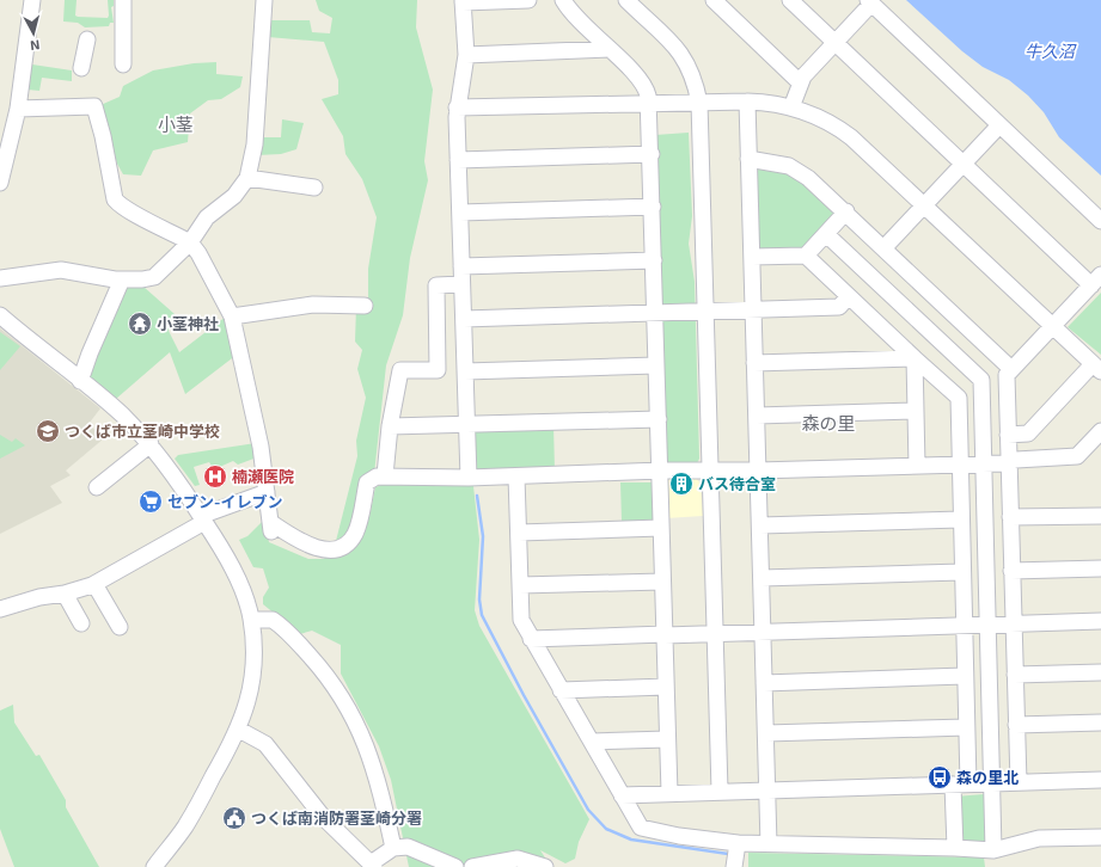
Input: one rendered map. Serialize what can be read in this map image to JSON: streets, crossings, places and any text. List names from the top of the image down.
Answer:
{
  "districts": ["小茎", "森の里"],
  "water": ["牛久沼"],
  "places": {
    "temple": ["小茎神社"],
    "school or university": ["つくば市立茎崎中学校"],
    "hospital": ["楠瀬医院"],
    "building": ["バス待合室"],
    "supermarket": ["セブン-イレブン"],
    "bus stop": ["森の里北"],
    "public building": ["つくば南消防署茎崎分署"]
  },
  "north": "bottom"
}
